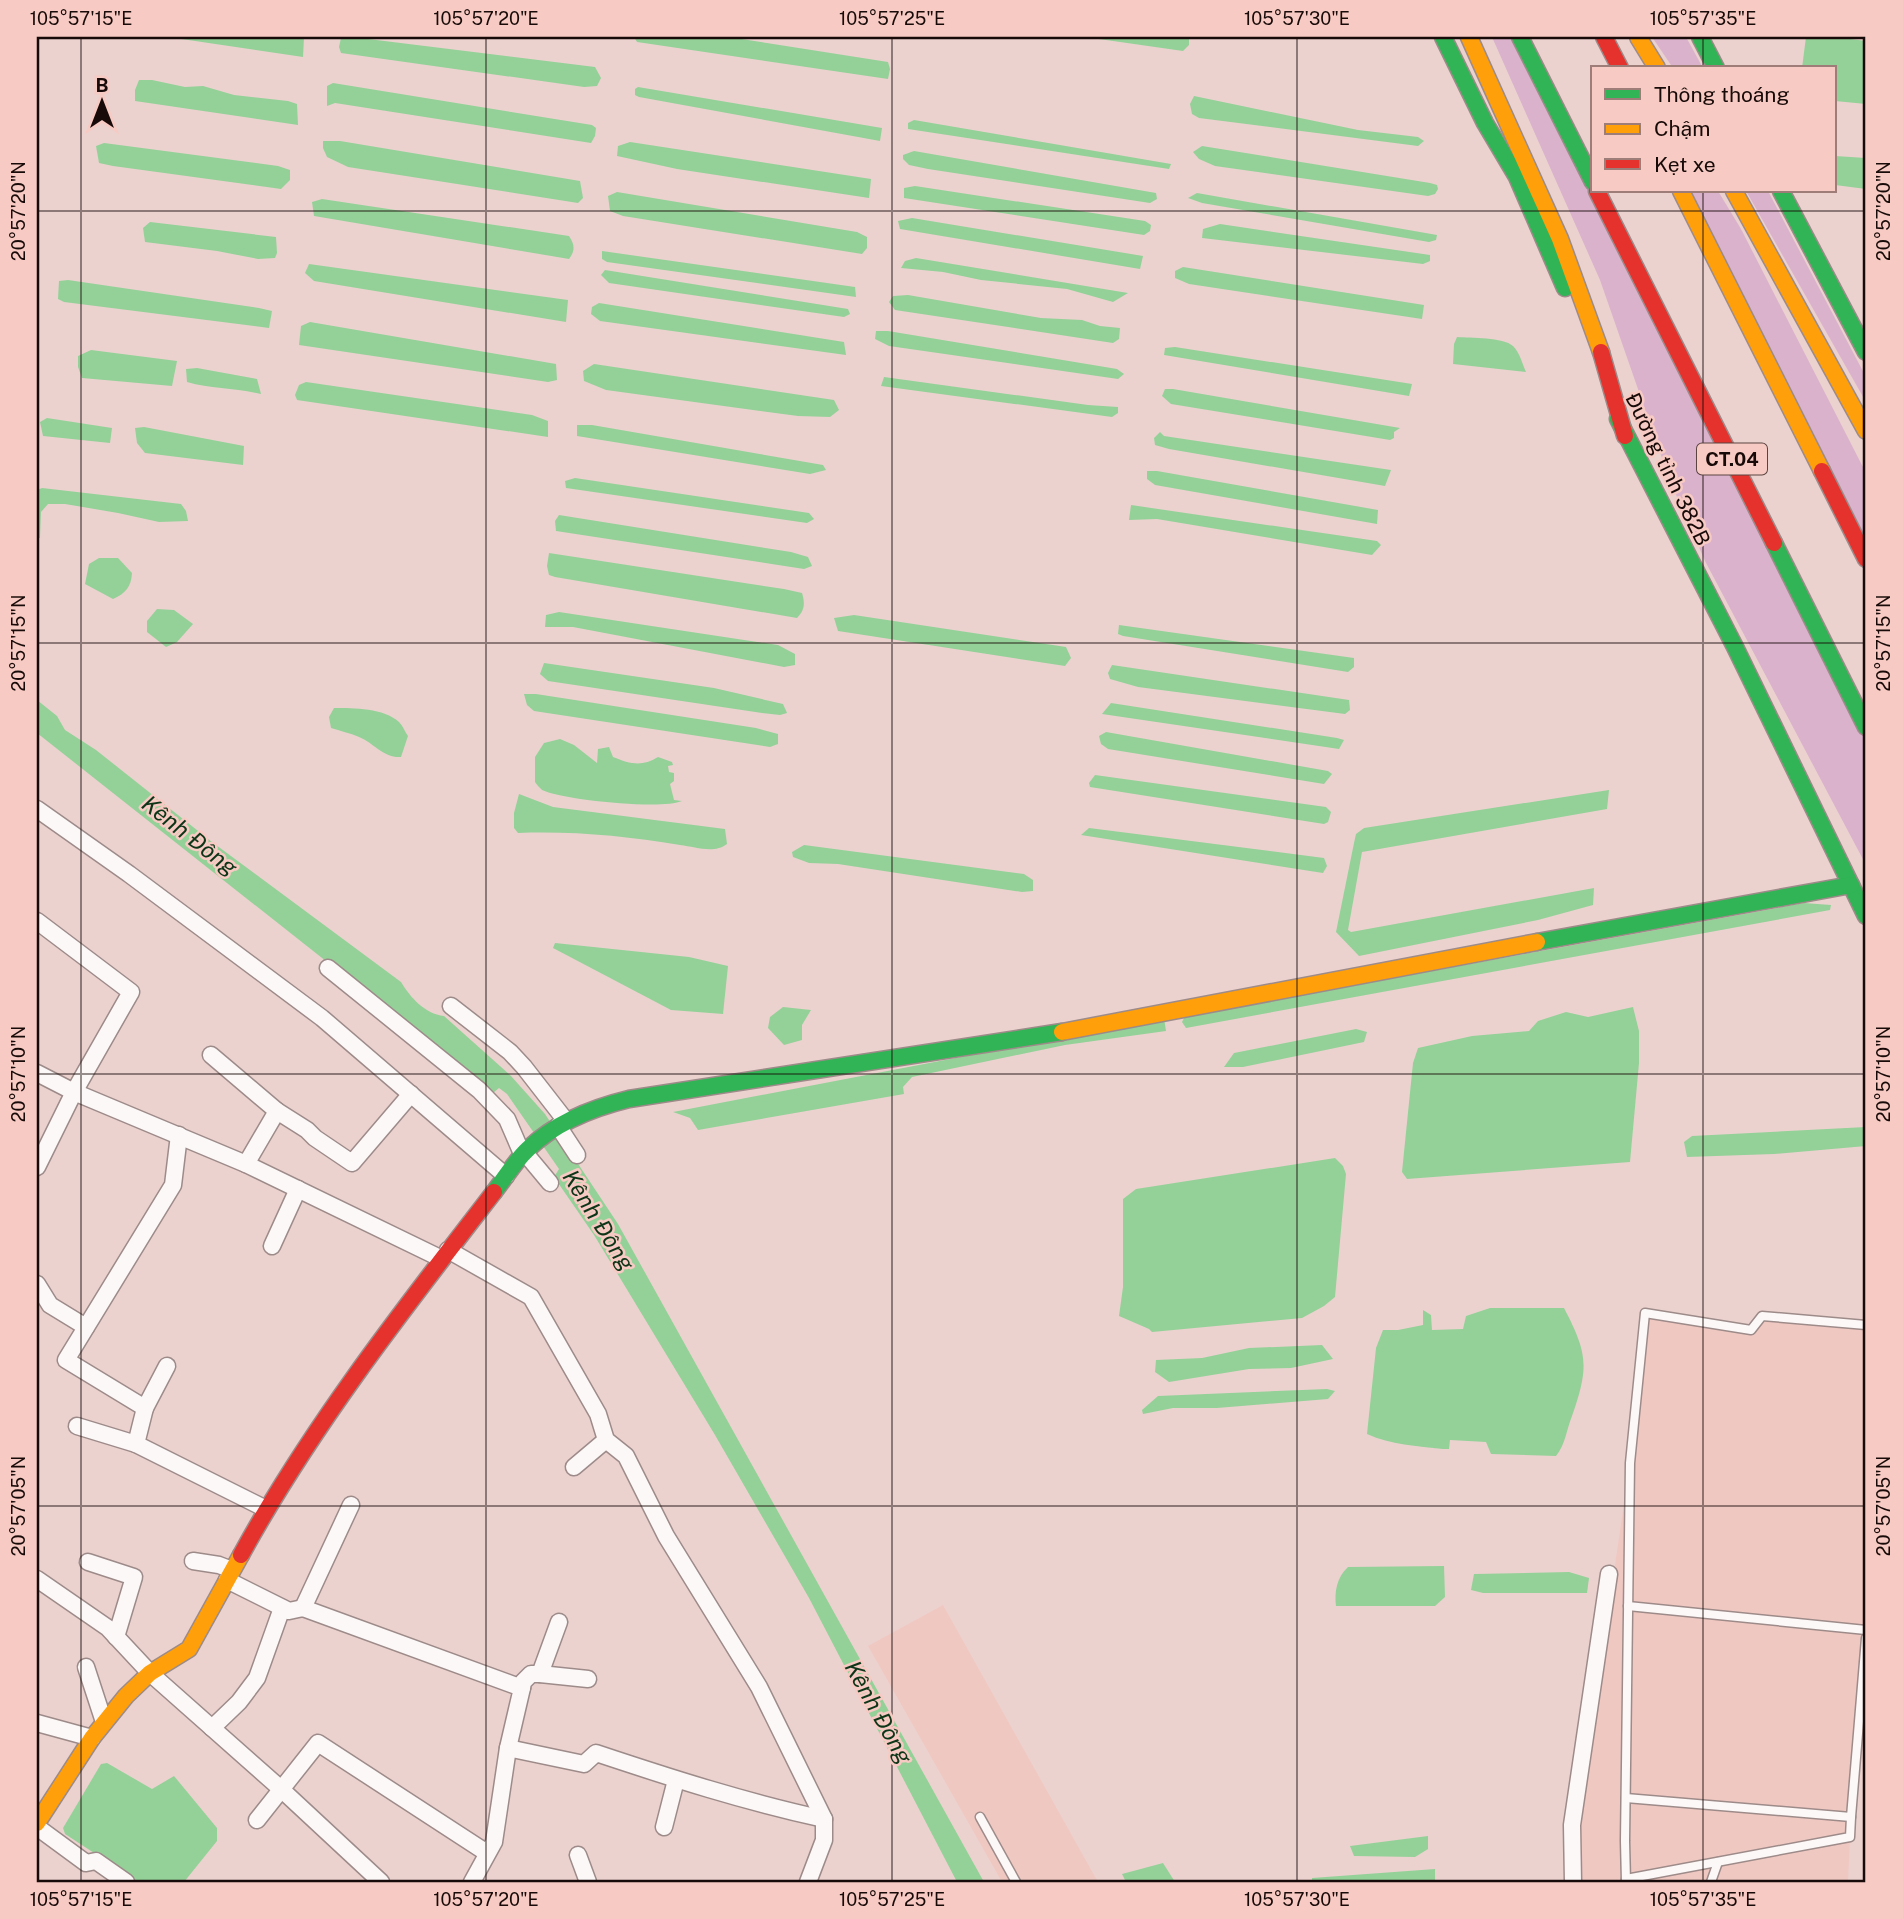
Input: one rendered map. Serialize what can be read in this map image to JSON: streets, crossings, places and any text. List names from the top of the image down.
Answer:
{
  "streets": {
    "main road": ["CT.04", "Đường tỉnh 382B"]
  },
  "water": ["Kênh Đông"],
  "legend": ["Thông thoáng", "Chậm", "Kẹt xe"],
  "north": "top",
  "coordinates": [
    "105°57'15\"E",
    "105°57'20\"E",
    "105°57'25\"E",
    "105°57'30\"E",
    "105°57'35\"E",
    "20°57'20\"N",
    "20°57'15\"N",
    "20°57'10\"N",
    "20°57'05\"N"
  ]
}
